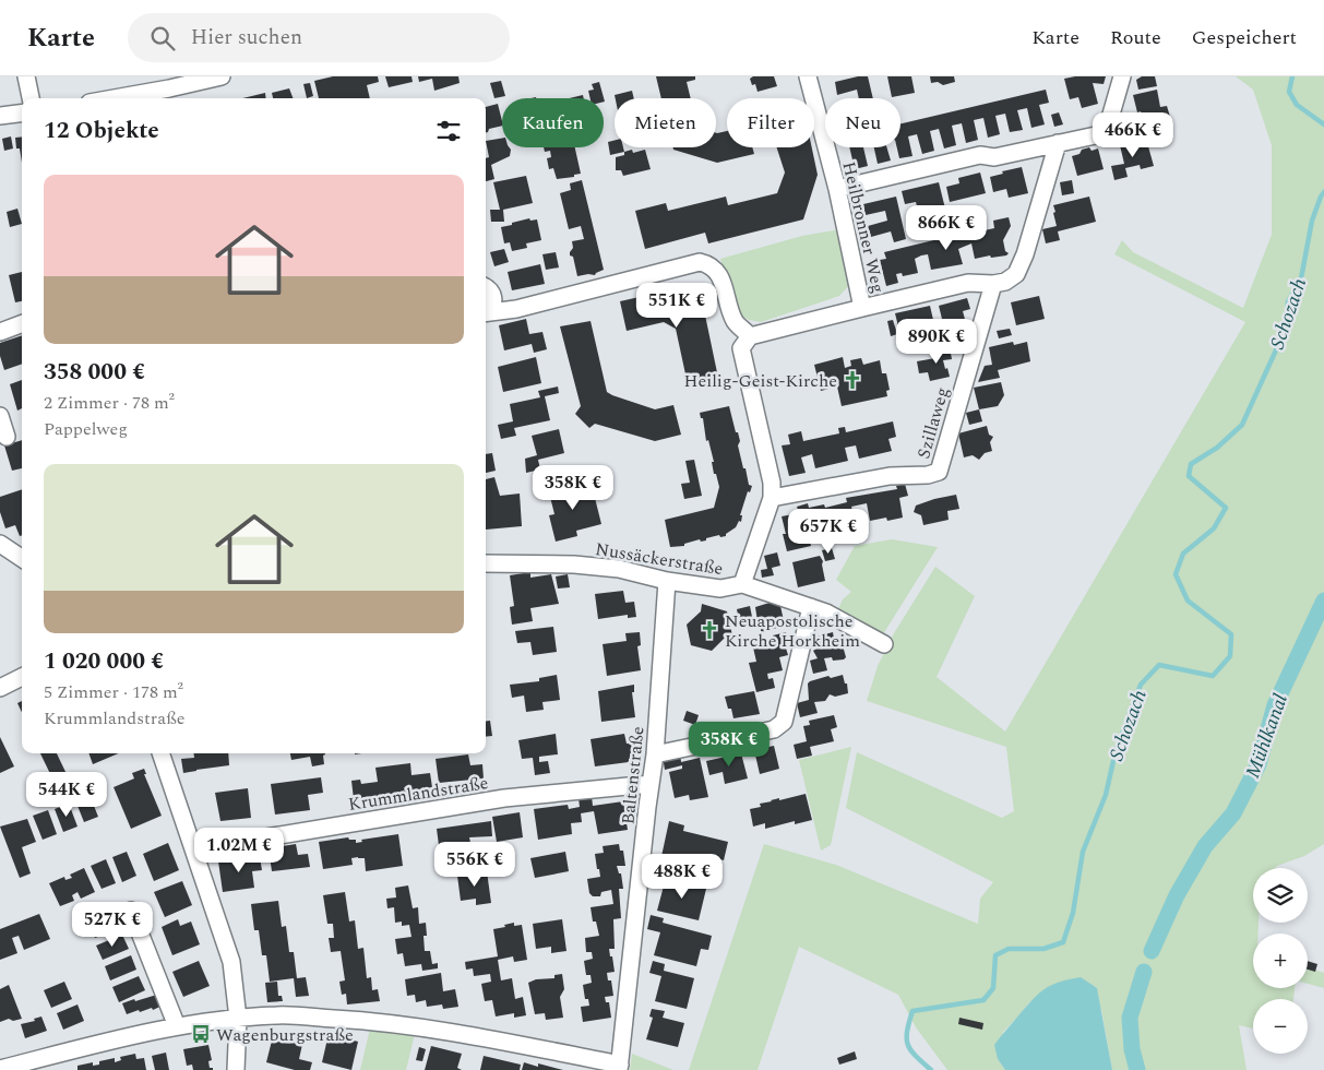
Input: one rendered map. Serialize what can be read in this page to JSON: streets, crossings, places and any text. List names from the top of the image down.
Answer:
{
  "streets": {
    "street": [
      "Heilbronner Weg",
      "Szillaweg",
      "Nussäckerstraße",
      "Baltenstraße",
      "Krummlandstraße"
    ]
  },
  "crossings": [
    ["Nussäckerstraße", "Baltenstraße"],
    ["Baltenstraße", "Krummlandstraße"]
  ],
  "water": ["Schozach", "Mühlkanal"],
  "places": {
    "church": ["Heilig-Geist-Kirche", "Neuapostolische Kirche Horkheim"],
    "bus stop": ["Wagenburgstraße"]
  },
  "page": {
    "header": "Karte",
    "search": "Hier suchen",
    "nav": ["Karte", "Route", "Gespeichert"],
    "chip": [
      "Kaufen",
      "Mieten",
      "Filter",
      "Neu"
    ],
    "heading": "12 Objekte",
    "price": [
      "466K €",
      "866K €",
      "551K €",
      "890K €",
      "358K €",
      "657K €",
      "358K €",
      "544K €",
      "1.02M €",
      "556K €",
      "488K €",
      "527K €"
    ],
    "list": [
      {
        "name": "358 000 €",
        "note": "2 Zimmer · 78 m² · Pappelweg"
      },
      {
        "name": "1 020 000 €",
        "note": "5 Zimmer · 178 m² · Krummlandstraße"
      }
    ],
    "map_buttons": ["+", "−"]
  }
}
